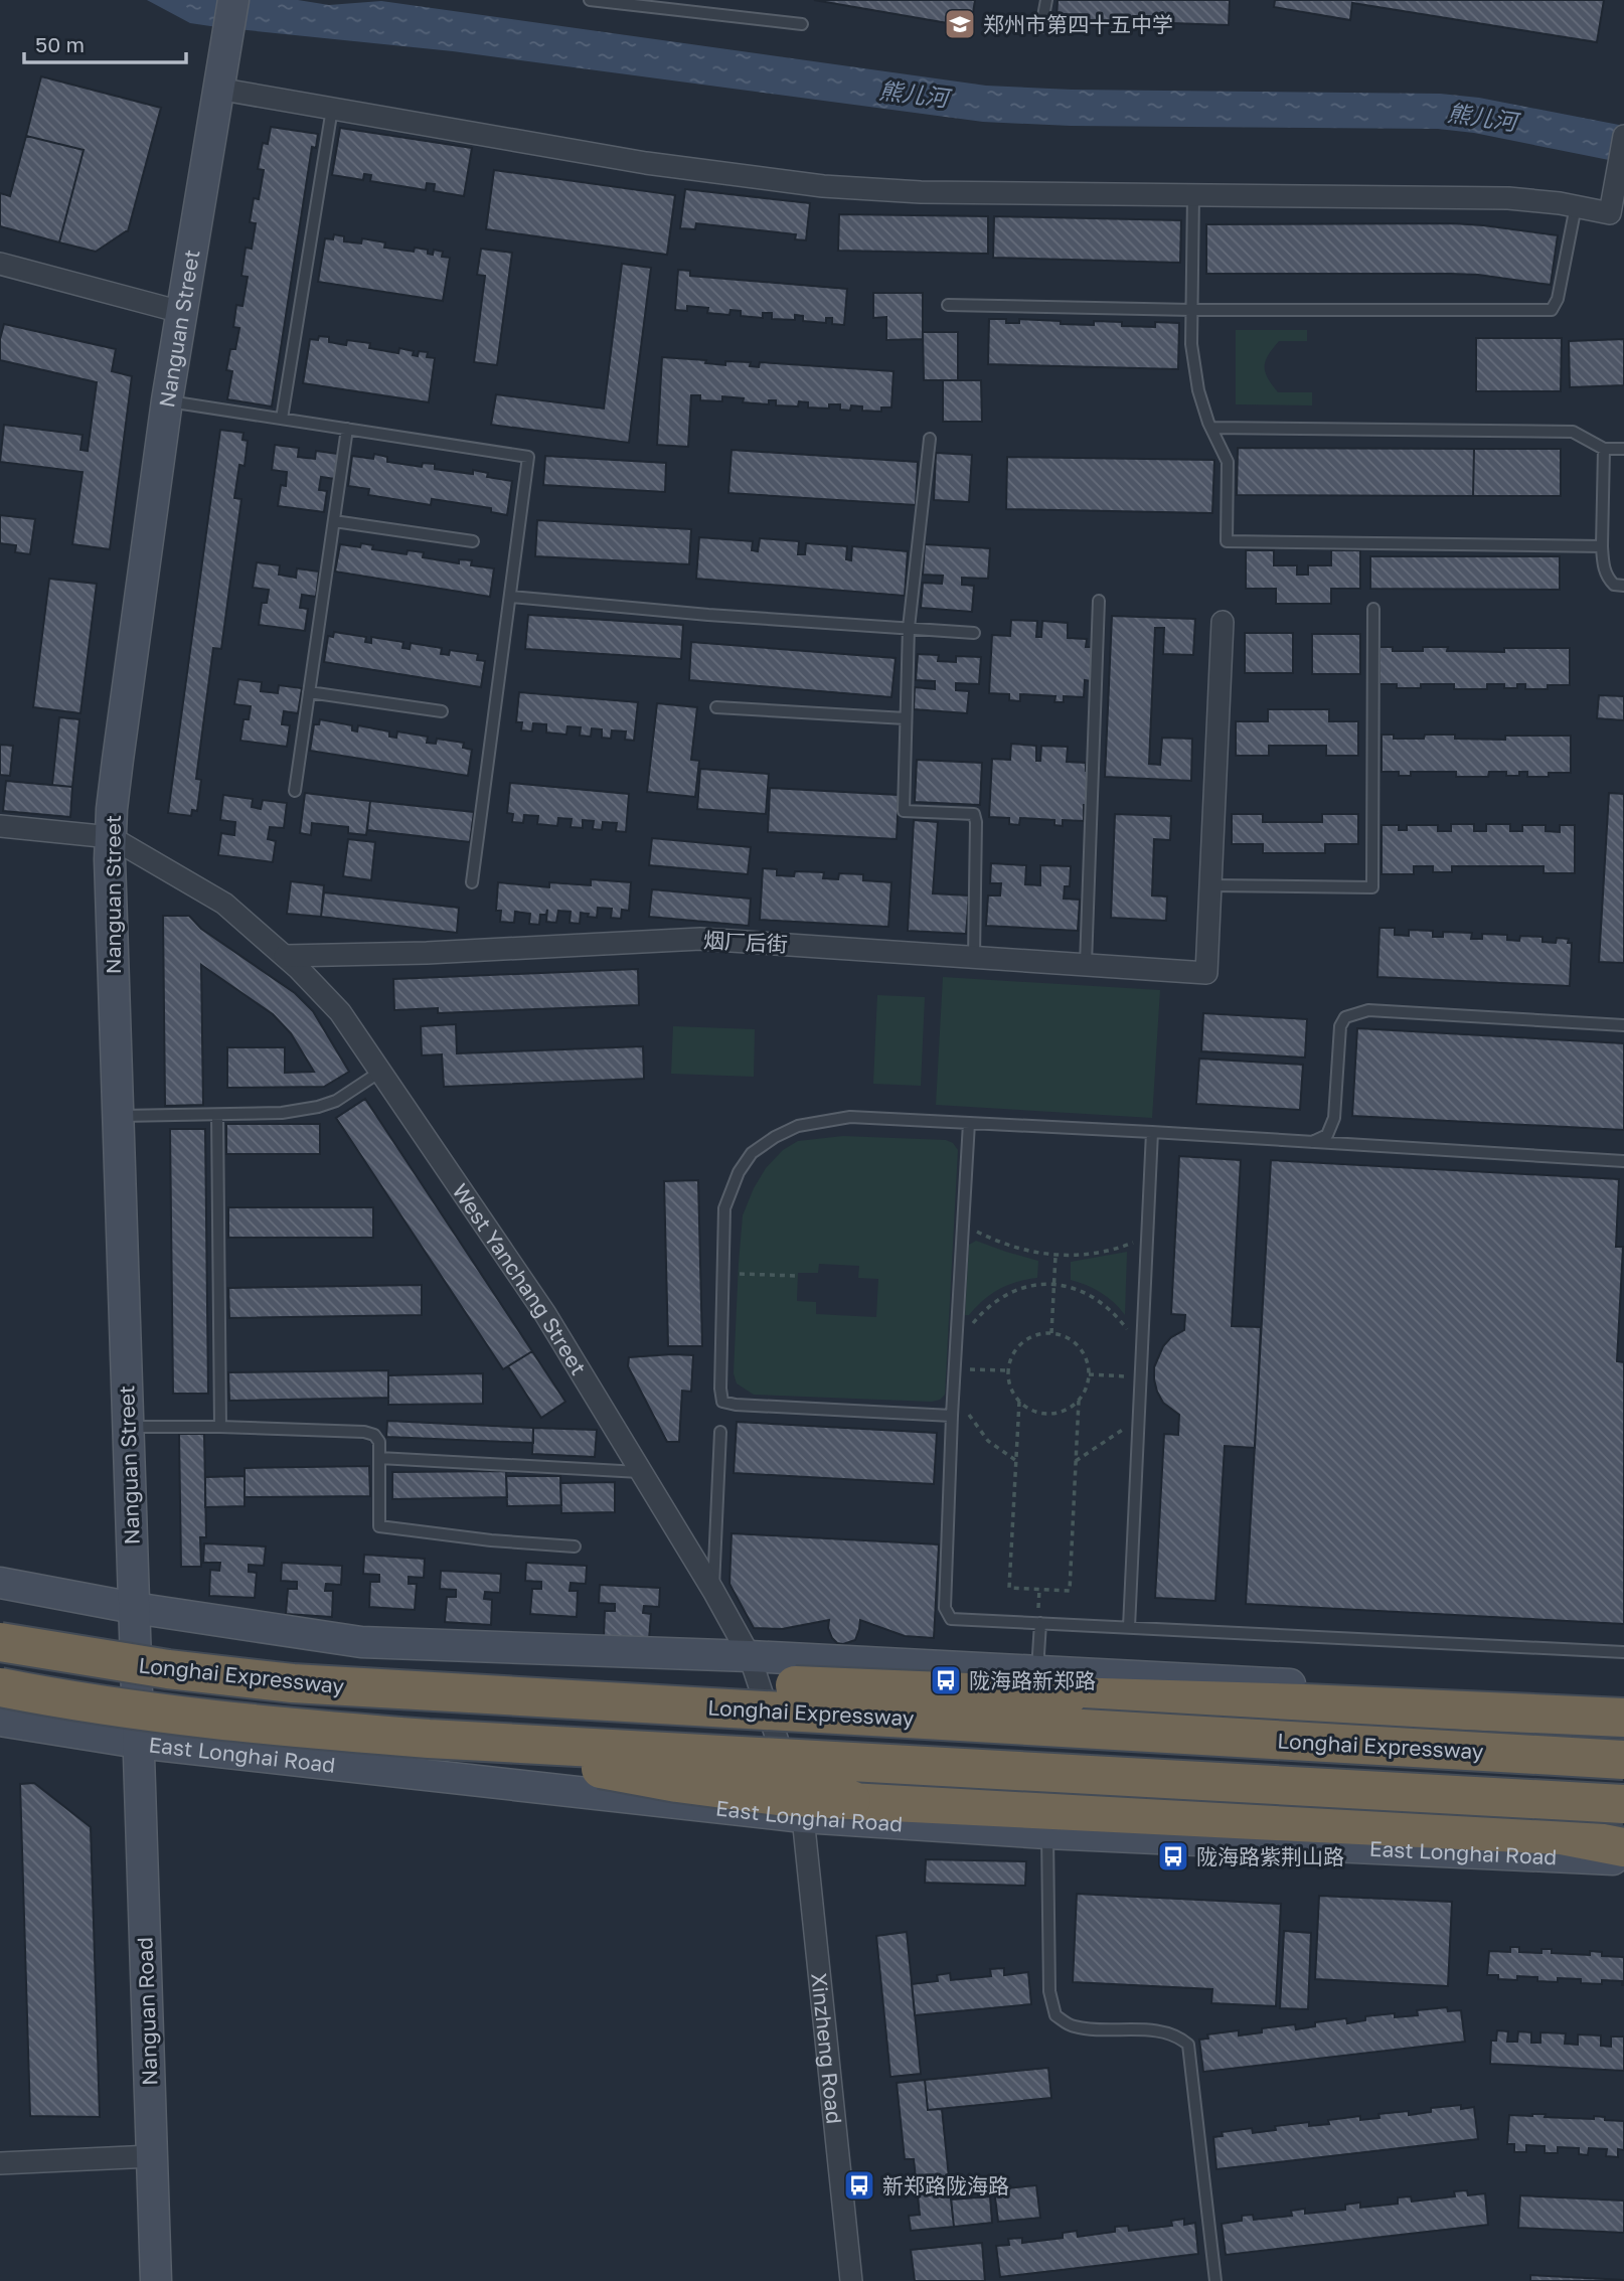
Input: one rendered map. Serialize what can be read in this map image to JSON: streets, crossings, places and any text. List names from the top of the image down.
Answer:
{
  "streets": {
    "highway": ["Longhai Expressway"],
    "street": [
      "Nanguan Street",
      "烟厂后街",
      "West Yanchang Street",
      "East Longhai Road",
      "Nanguan Road",
      "Xinzheng Road"
    ]
  },
  "crossings": [
    ["Nanguan Street", "West Yanchang Street"],
    ["Nanguan Street", "East Longhai Road"],
    ["Nanguan Street", "Nanguan Road"],
    ["烟厂后街", "West Yanchang Street"],
    ["West Yanchang Street", "East Longhai Road"],
    ["West Yanchang Street", "Xinzheng Road"],
    ["East Longhai Road", "Nanguan Road"],
    ["East Longhai Road", "Xinzheng Road"]
  ],
  "water": ["熊儿河"],
  "places": {
    "school or university": ["郑州市第四十五中学"],
    "bus stop": ["陇海路新郑路", "陇海路紫荆山路", "新郑路陇海路"]
  },
  "scale_bar": "50 m"
}
